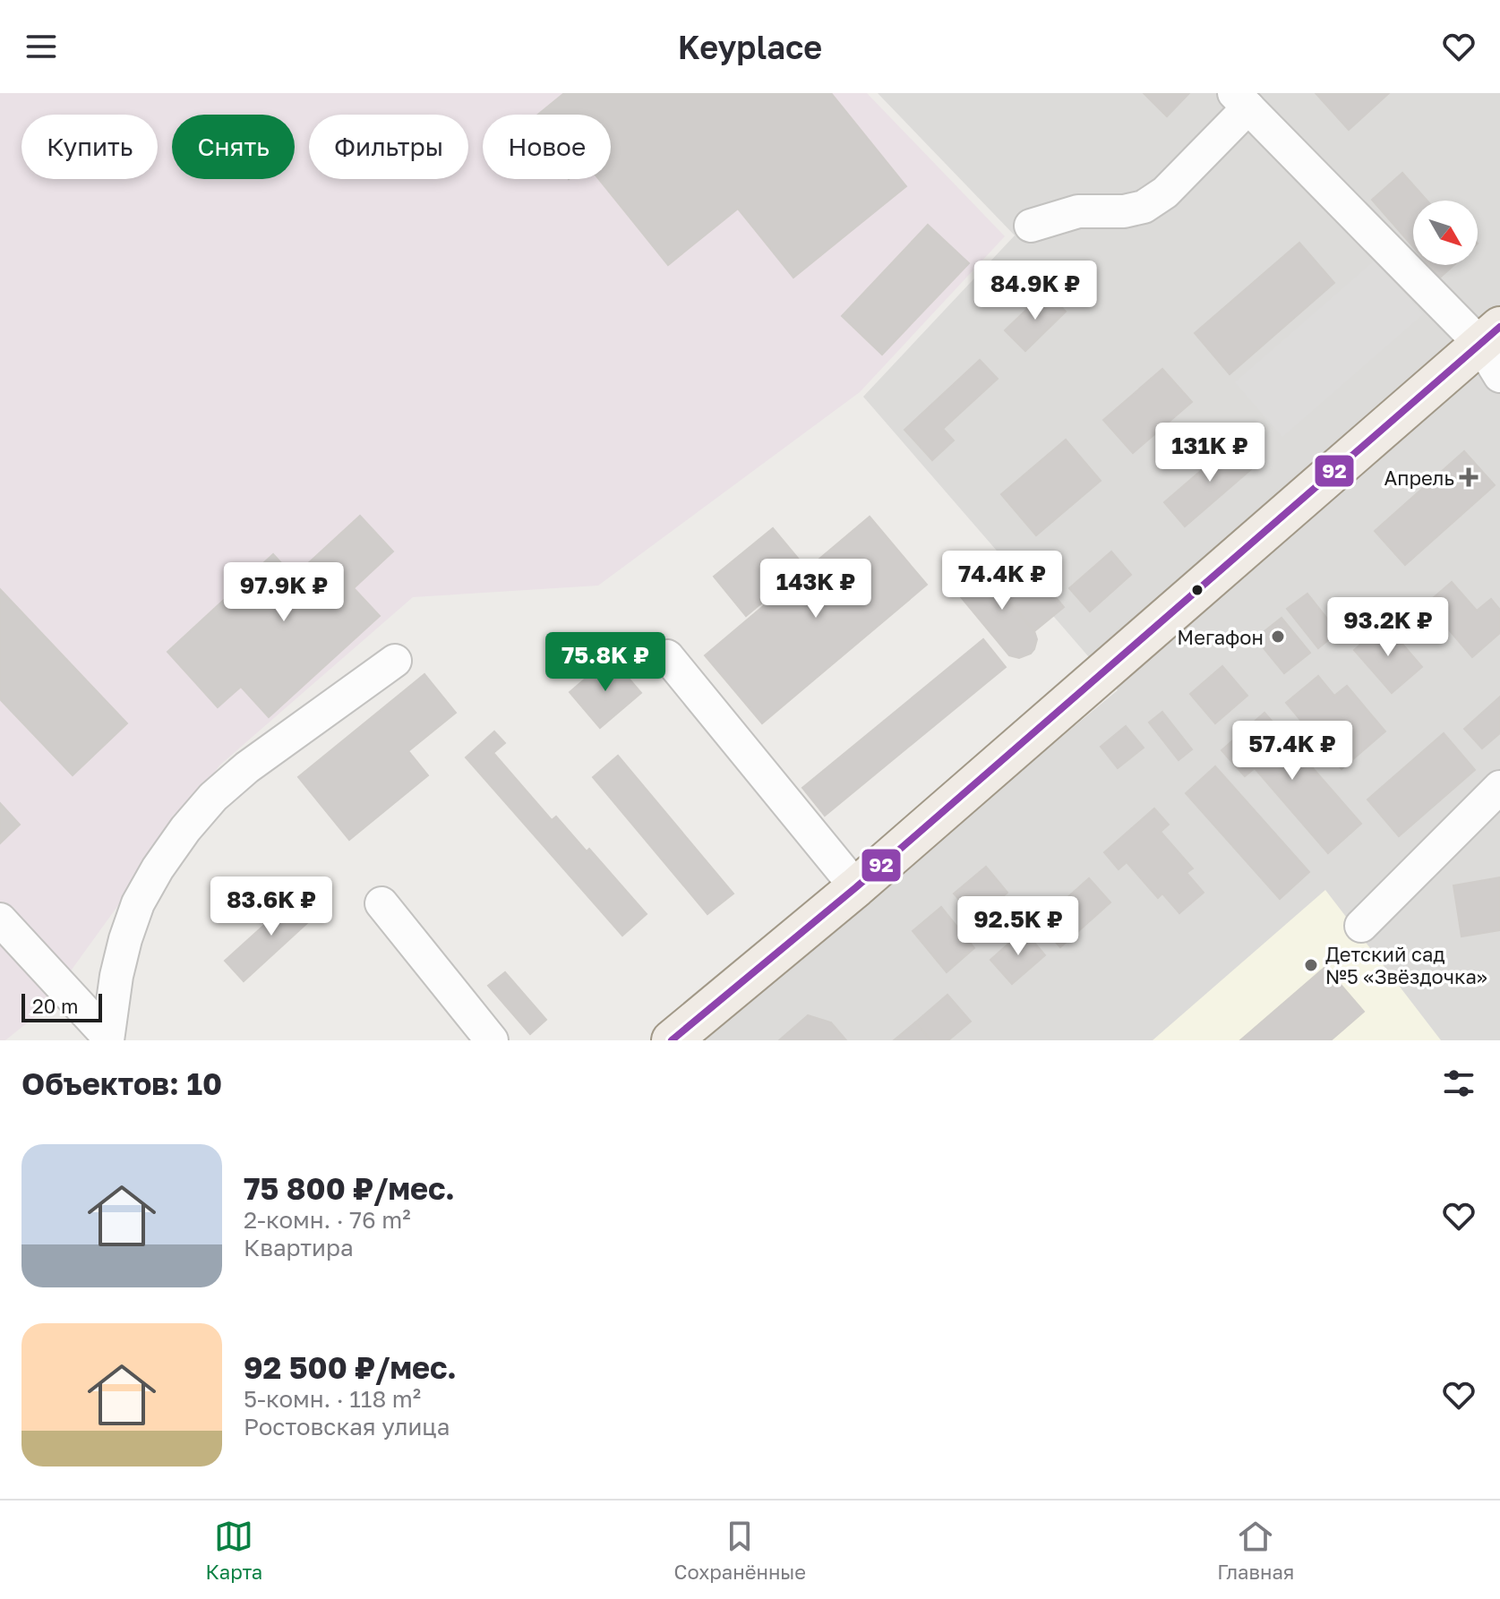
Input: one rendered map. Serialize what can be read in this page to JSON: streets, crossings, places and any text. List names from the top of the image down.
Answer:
{
  "places": {
    "health": ["Апрель"],
    "other": ["Мегафон", "Детский сад №5 «Звёздочка»"]
  },
  "lines": ["transit line 92"],
  "scale_bar": "20 m",
  "north": "bottom right",
  "page": {
    "header": "Keyplace",
    "chip": [
      "Купить",
      "Снять",
      "Фильтры",
      "Новое"
    ],
    "price": [
      "84.9K ₽",
      "131K ₽",
      "74.4K ₽",
      "143K ₽",
      "97.9K ₽",
      "93.2K ₽",
      "75.8K ₽",
      "57.4K ₽",
      "83.6K ₽",
      "92.5K ₽"
    ],
    "scale": "20 m",
    "heading": "Объектов: 10",
    "list": [
      {
        "name": "75 800 ₽/мес.",
        "note": "2-комн. · 76 m² · Квартира"
      },
      {
        "name": "92 500 ₽/мес.",
        "note": "5-комн. · 118 m² · Ростовская улица"
      }
    ],
    "tabs": ["Карта", "Сохранённые", "Главная"]
  }
}
